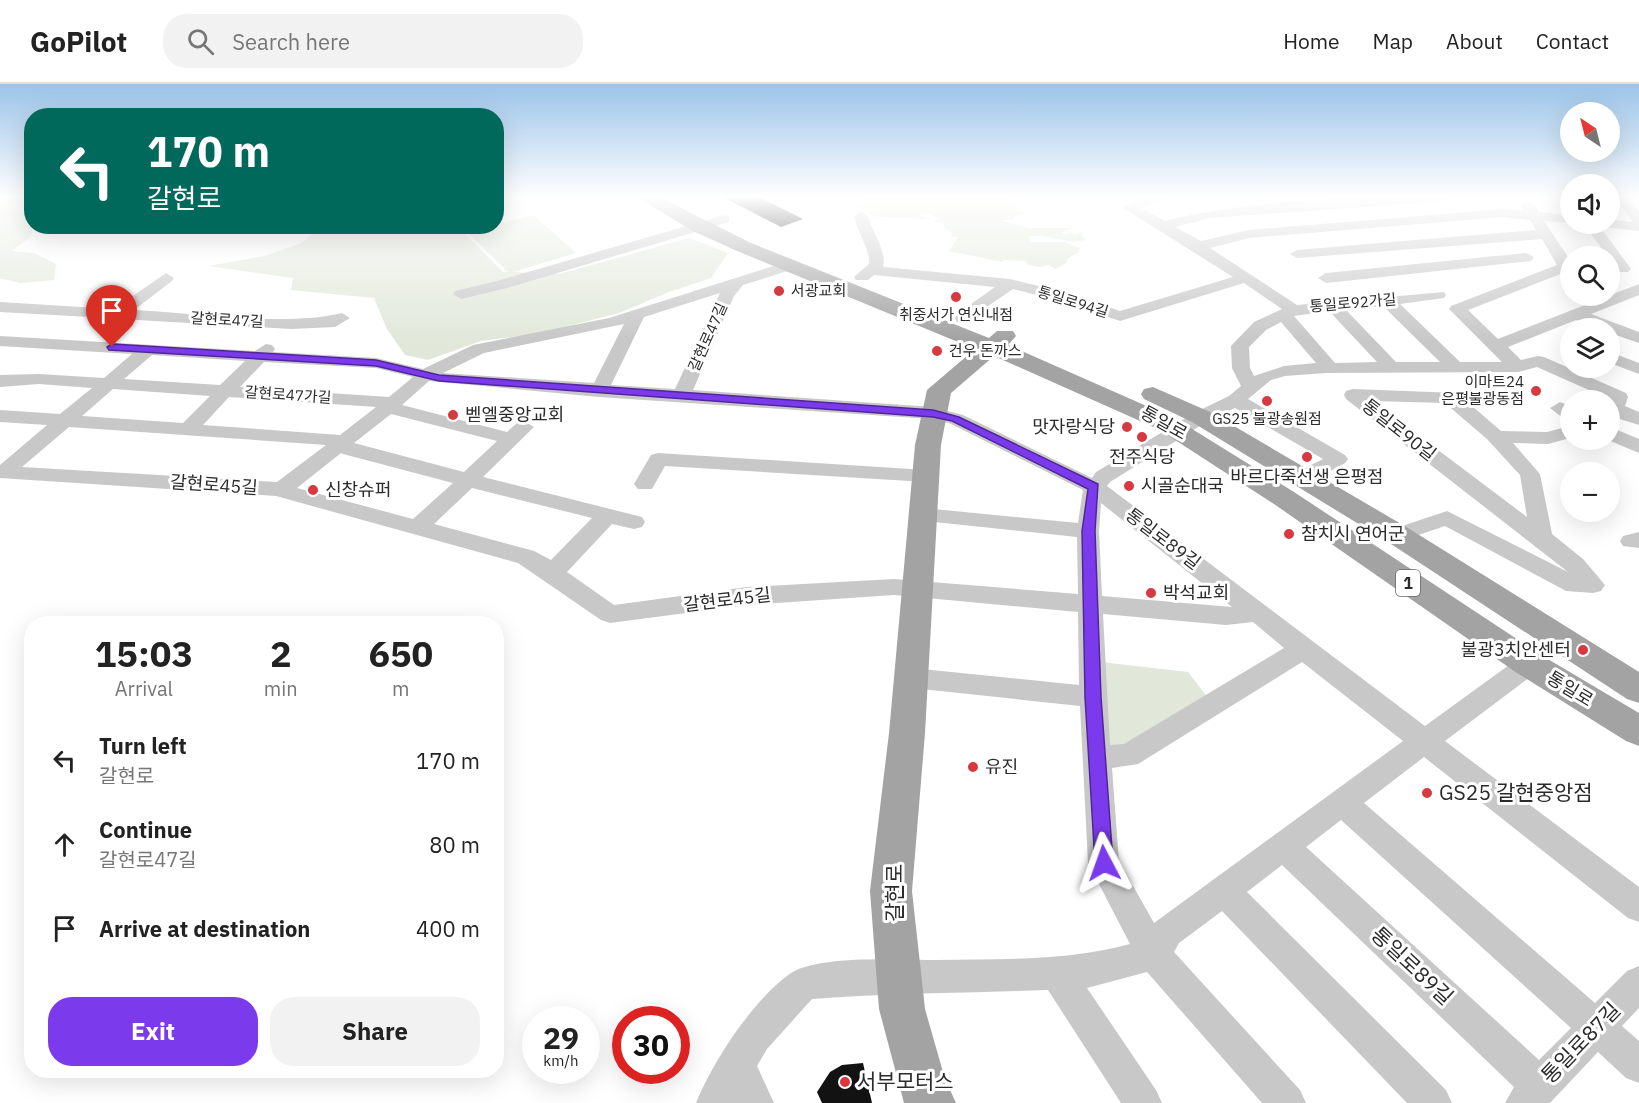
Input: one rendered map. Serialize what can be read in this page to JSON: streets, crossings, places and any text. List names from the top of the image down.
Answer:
{
  "streets": {
    "main road": ["통일로", "1", "갈현로"],
    "street": [
      "통일로94길",
      "통일로92가길",
      "갈현로47길",
      "갈현로47가길",
      "통일로90길",
      "갈현로45길",
      "통일로89길",
      "통일로87길"
    ]
  },
  "crossings": [
    ["통일로94길", "통일로"],
    ["갈현로47길", "갈현로45길"],
    ["갈현로47길", "갈현로"],
    ["갈현로47가길", "갈현로45길"],
    ["통일로", "통일로90길"],
    ["통일로", "갈현로"],
    ["갈현로45길", "갈현로"],
    ["통일로89길", "통일로87길"]
  ],
  "places": [
    "서광교회",
    "취중서가 연신내점",
    "건우 돈까스",
    "이마트24 은평불광동점",
    "GS25 불광송원점",
    "벧엘중앙교회",
    "맛자랑식당",
    "전주식당",
    "바르다죽선생 은평점",
    "시골순대국",
    "신창슈퍼",
    "참치시 연어군",
    "박석교회",
    "불광3치안센터",
    "유진",
    "GS25 갈현중앙점",
    "서부모터스"
  ],
  "north": "top left",
  "page": {
    "header": "GoPilot",
    "search": "Search here",
    "nav": [
      "Home",
      "Map",
      "About",
      "Contact"
    ],
    "map_buttons": ["+", "−"],
    "turn": ["170 m", "갈현로"],
    "eta": [
      "15:03",
      "Arrival",
      "2",
      "min",
      "650",
      "m"
    ],
    "list": [
      {
        "name": "Turn left",
        "note": "갈현로",
        "value": "170 m"
      },
      {
        "name": "Continue",
        "note": "갈현로47길",
        "value": "80 m"
      },
      {
        "name": "Arrive at destination",
        "value": "400 m"
      }
    ],
    "buttons": ["Exit", "Share"],
    "speed": "29 km/h",
    "limit": "30"
  }
}
